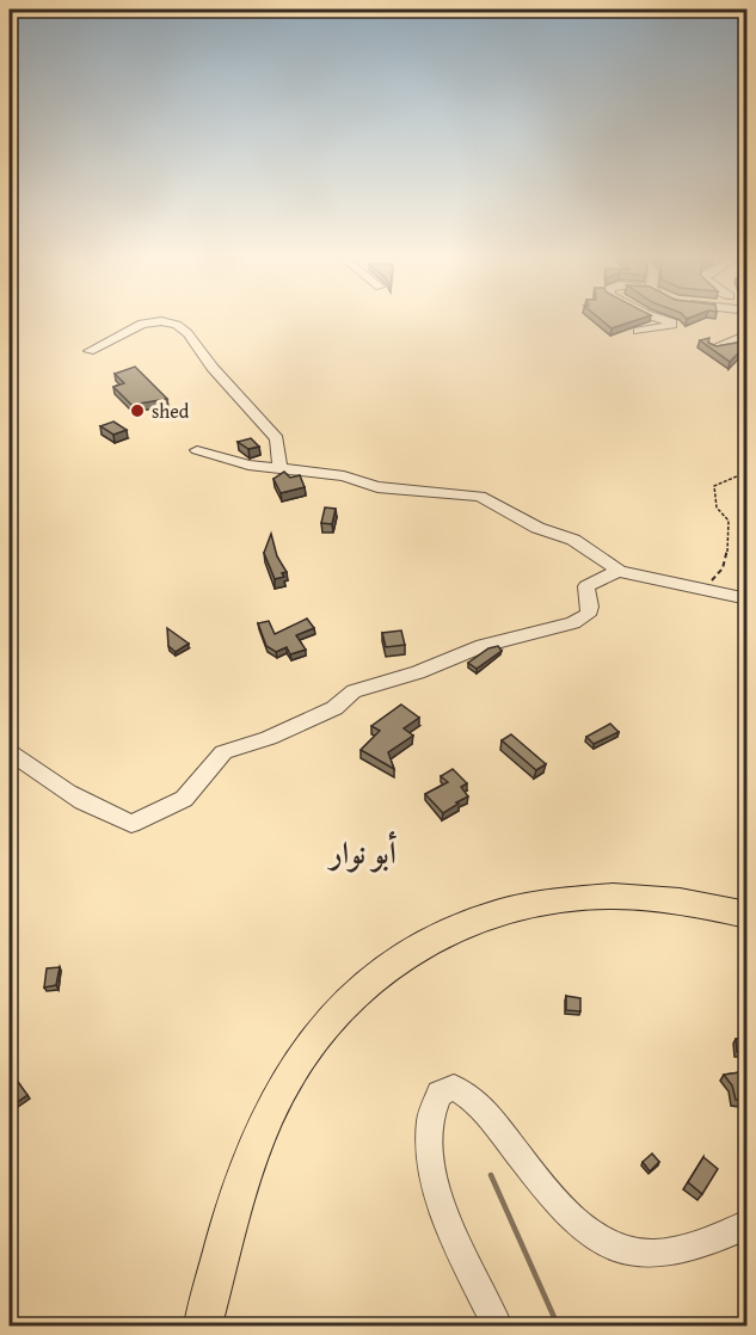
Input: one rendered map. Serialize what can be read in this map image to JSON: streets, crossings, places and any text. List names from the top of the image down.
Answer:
{
  "districts": ["أبو نوار"],
  "places": ["shed"]
}
